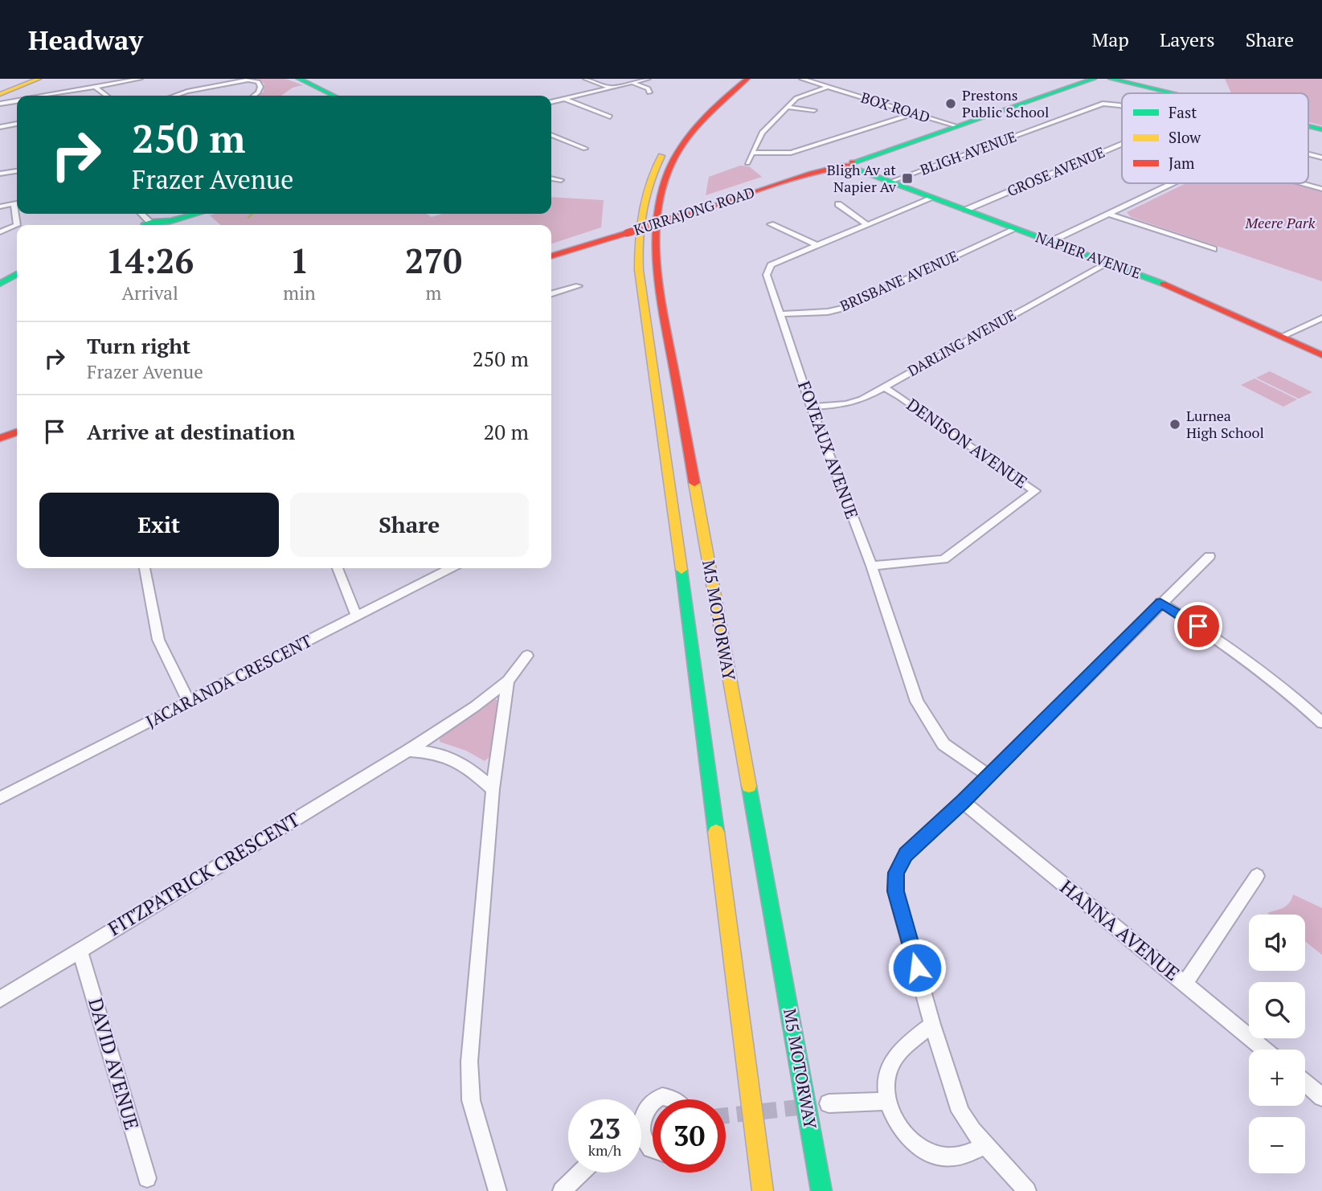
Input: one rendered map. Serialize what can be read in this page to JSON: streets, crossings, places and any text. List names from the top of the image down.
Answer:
{
  "streets": {
    "main road": ["KURRAJONG ROAD", "NAPIER AVENUE", "M5 MOTORWAY"],
    "street": [
      "BOX ROAD",
      "BLIGH AVENUE",
      "GROSE AVENUE",
      "BRISBANE AVENUE",
      "DARLING AVENUE",
      "DENISON AVENUE",
      "FOVEAUX AVENUE",
      "JACARANDA CRESCENT",
      "FITZPATRICK CRESCENT",
      "HANNA AVENUE",
      "DAVID AVENUE"
    ]
  },
  "crossings": [
    ["BOX ROAD", "KURRAJONG ROAD"],
    ["BLIGH AVENUE", "NAPIER AVENUE"],
    ["GROSE AVENUE", "NAPIER AVENUE"],
    ["KURRAJONG ROAD", "NAPIER AVENUE"],
    ["NAPIER AVENUE", "BRISBANE AVENUE"],
    ["NAPIER AVENUE", "DARLING AVENUE"],
    ["NAPIER AVENUE", "FOVEAUX AVENUE"],
    ["BRISBANE AVENUE", "FOVEAUX AVENUE"],
    ["DARLING AVENUE", "DENISON AVENUE"],
    ["DARLING AVENUE", "FOVEAUX AVENUE"],
    ["DENISON AVENUE", "FOVEAUX AVENUE"],
    ["FITZPATRICK CRESCENT", "DAVID AVENUE"]
  ],
  "parks": ["Meere Park"],
  "places": {
    "other": ["Prestons Public School", "Lurnea High School"],
    "transit": ["Bligh Av at Napier Av"]
  },
  "legend": ["Fast", "Slow", "Jam"],
  "page": {
    "header": "Headway",
    "nav": ["Map", "Layers", "Share"],
    "turn": ["250 m", "Frazer Avenue"],
    "eta": [
      "14:26",
      "Arrival",
      "1",
      "min",
      "270",
      "m"
    ],
    "list": [
      {
        "name": "Turn right",
        "note": "Frazer Avenue",
        "value": "250 m"
      },
      {
        "name": "Arrive at destination",
        "value": "20 m"
      }
    ],
    "buttons": ["Exit", "Share"],
    "map_buttons": ["+", "−"],
    "speed": "23 km/h",
    "limit": "30"
  }
}
